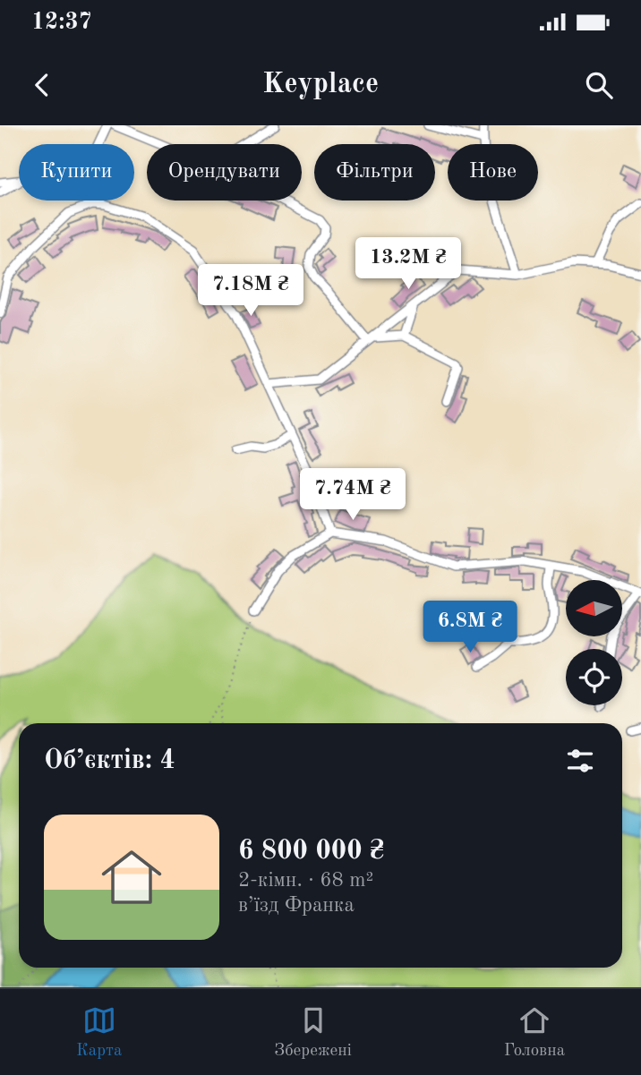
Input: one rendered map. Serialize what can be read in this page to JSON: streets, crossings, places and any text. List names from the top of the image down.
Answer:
{
  "north": "left",
  "page": {
    "status": "12:37",
    "header": "Keyplace",
    "chip": [
      "Купити",
      "Орендувати",
      "Фільтри",
      "Нове"
    ],
    "price": [
      "13.2M ₴",
      "7.18M ₴",
      "7.74M ₴",
      "6.8M ₴"
    ],
    "heading": "Об’єктів: 4",
    "list": [
      {
        "name": "6 800 000 ₴",
        "note": "2-кімн. · 68 m² · в’їзд Франка"
      }
    ],
    "tabs": ["Карта", "Збережені", "Головна"]
  }
}
